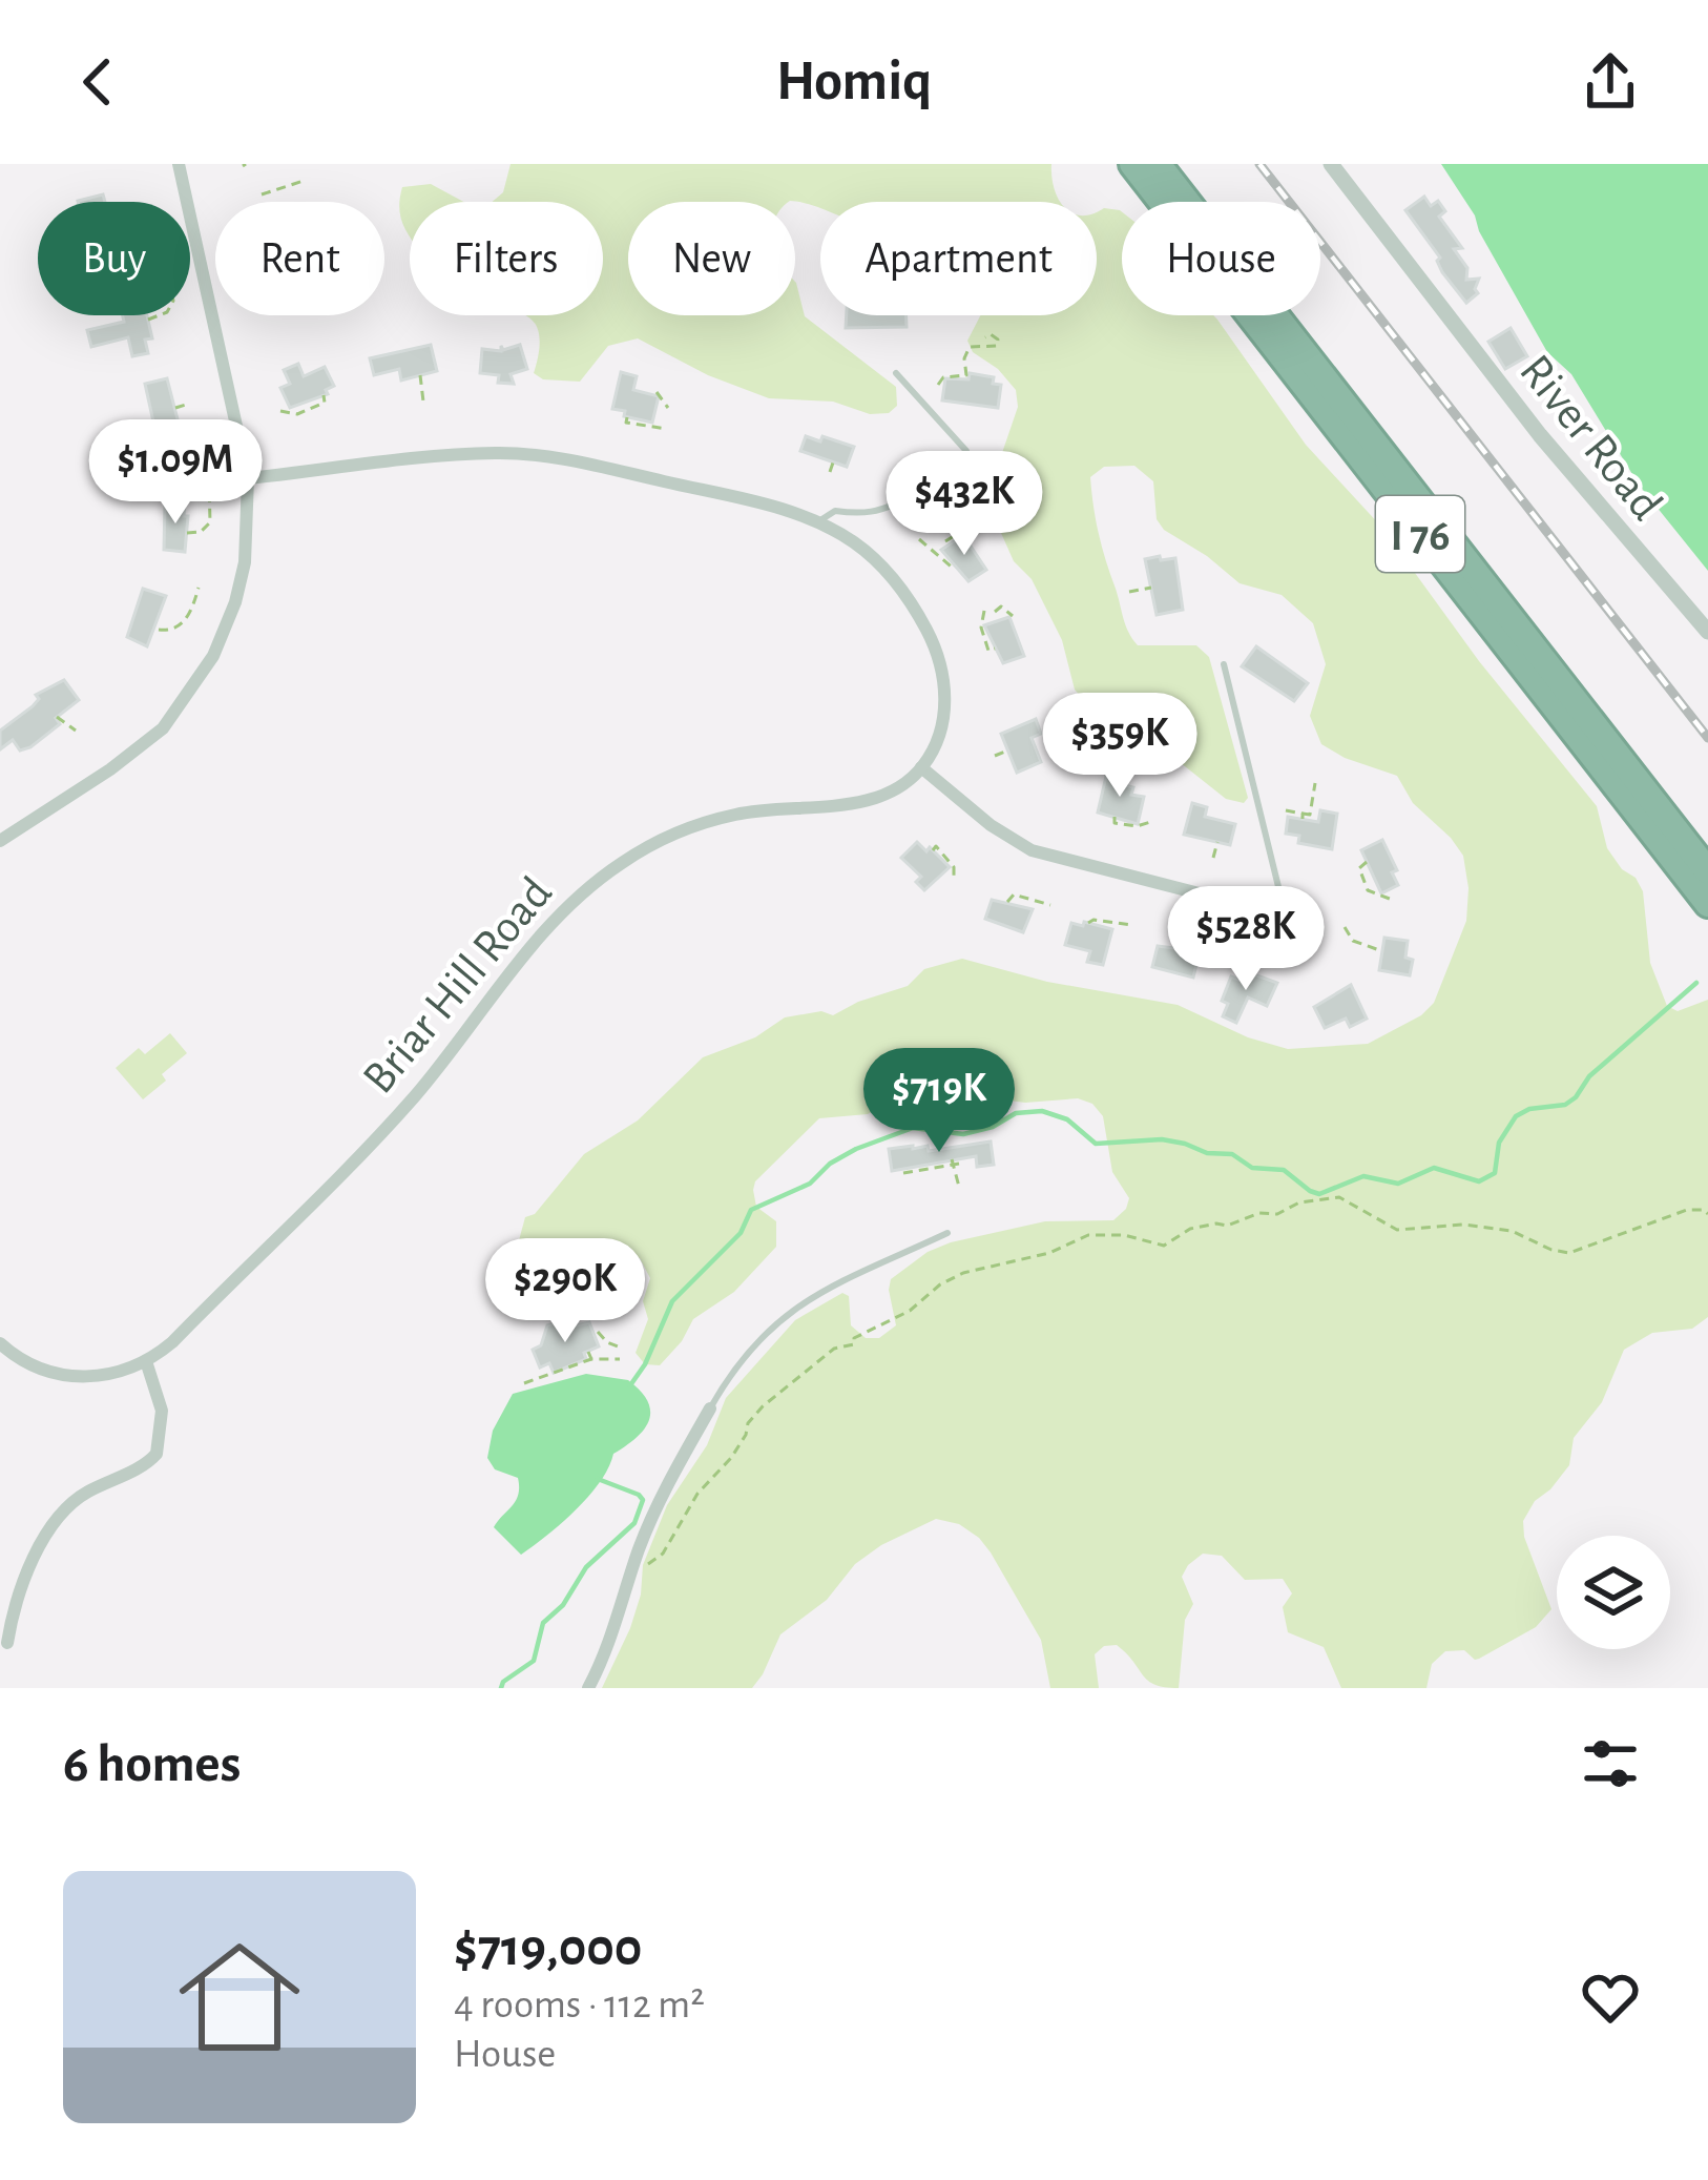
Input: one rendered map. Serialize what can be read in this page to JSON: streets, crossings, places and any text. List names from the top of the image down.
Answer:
{
  "streets": {
    "highway": ["I 76"],
    "street": ["River Road", "Briar Hill Road"]
  },
  "page": {
    "header": "Homiq",
    "chip": [
      "Buy",
      "Rent",
      "Filters",
      "New",
      "Apartment",
      "House"
    ],
    "price": [
      "$1.09M",
      "$432K",
      "$359K",
      "$528K",
      "$719K",
      "$290K"
    ],
    "heading": "6 homes",
    "list": [
      {
        "name": "$719,000",
        "note": "4 rooms · 112 m² · House"
      }
    ]
  }
}
